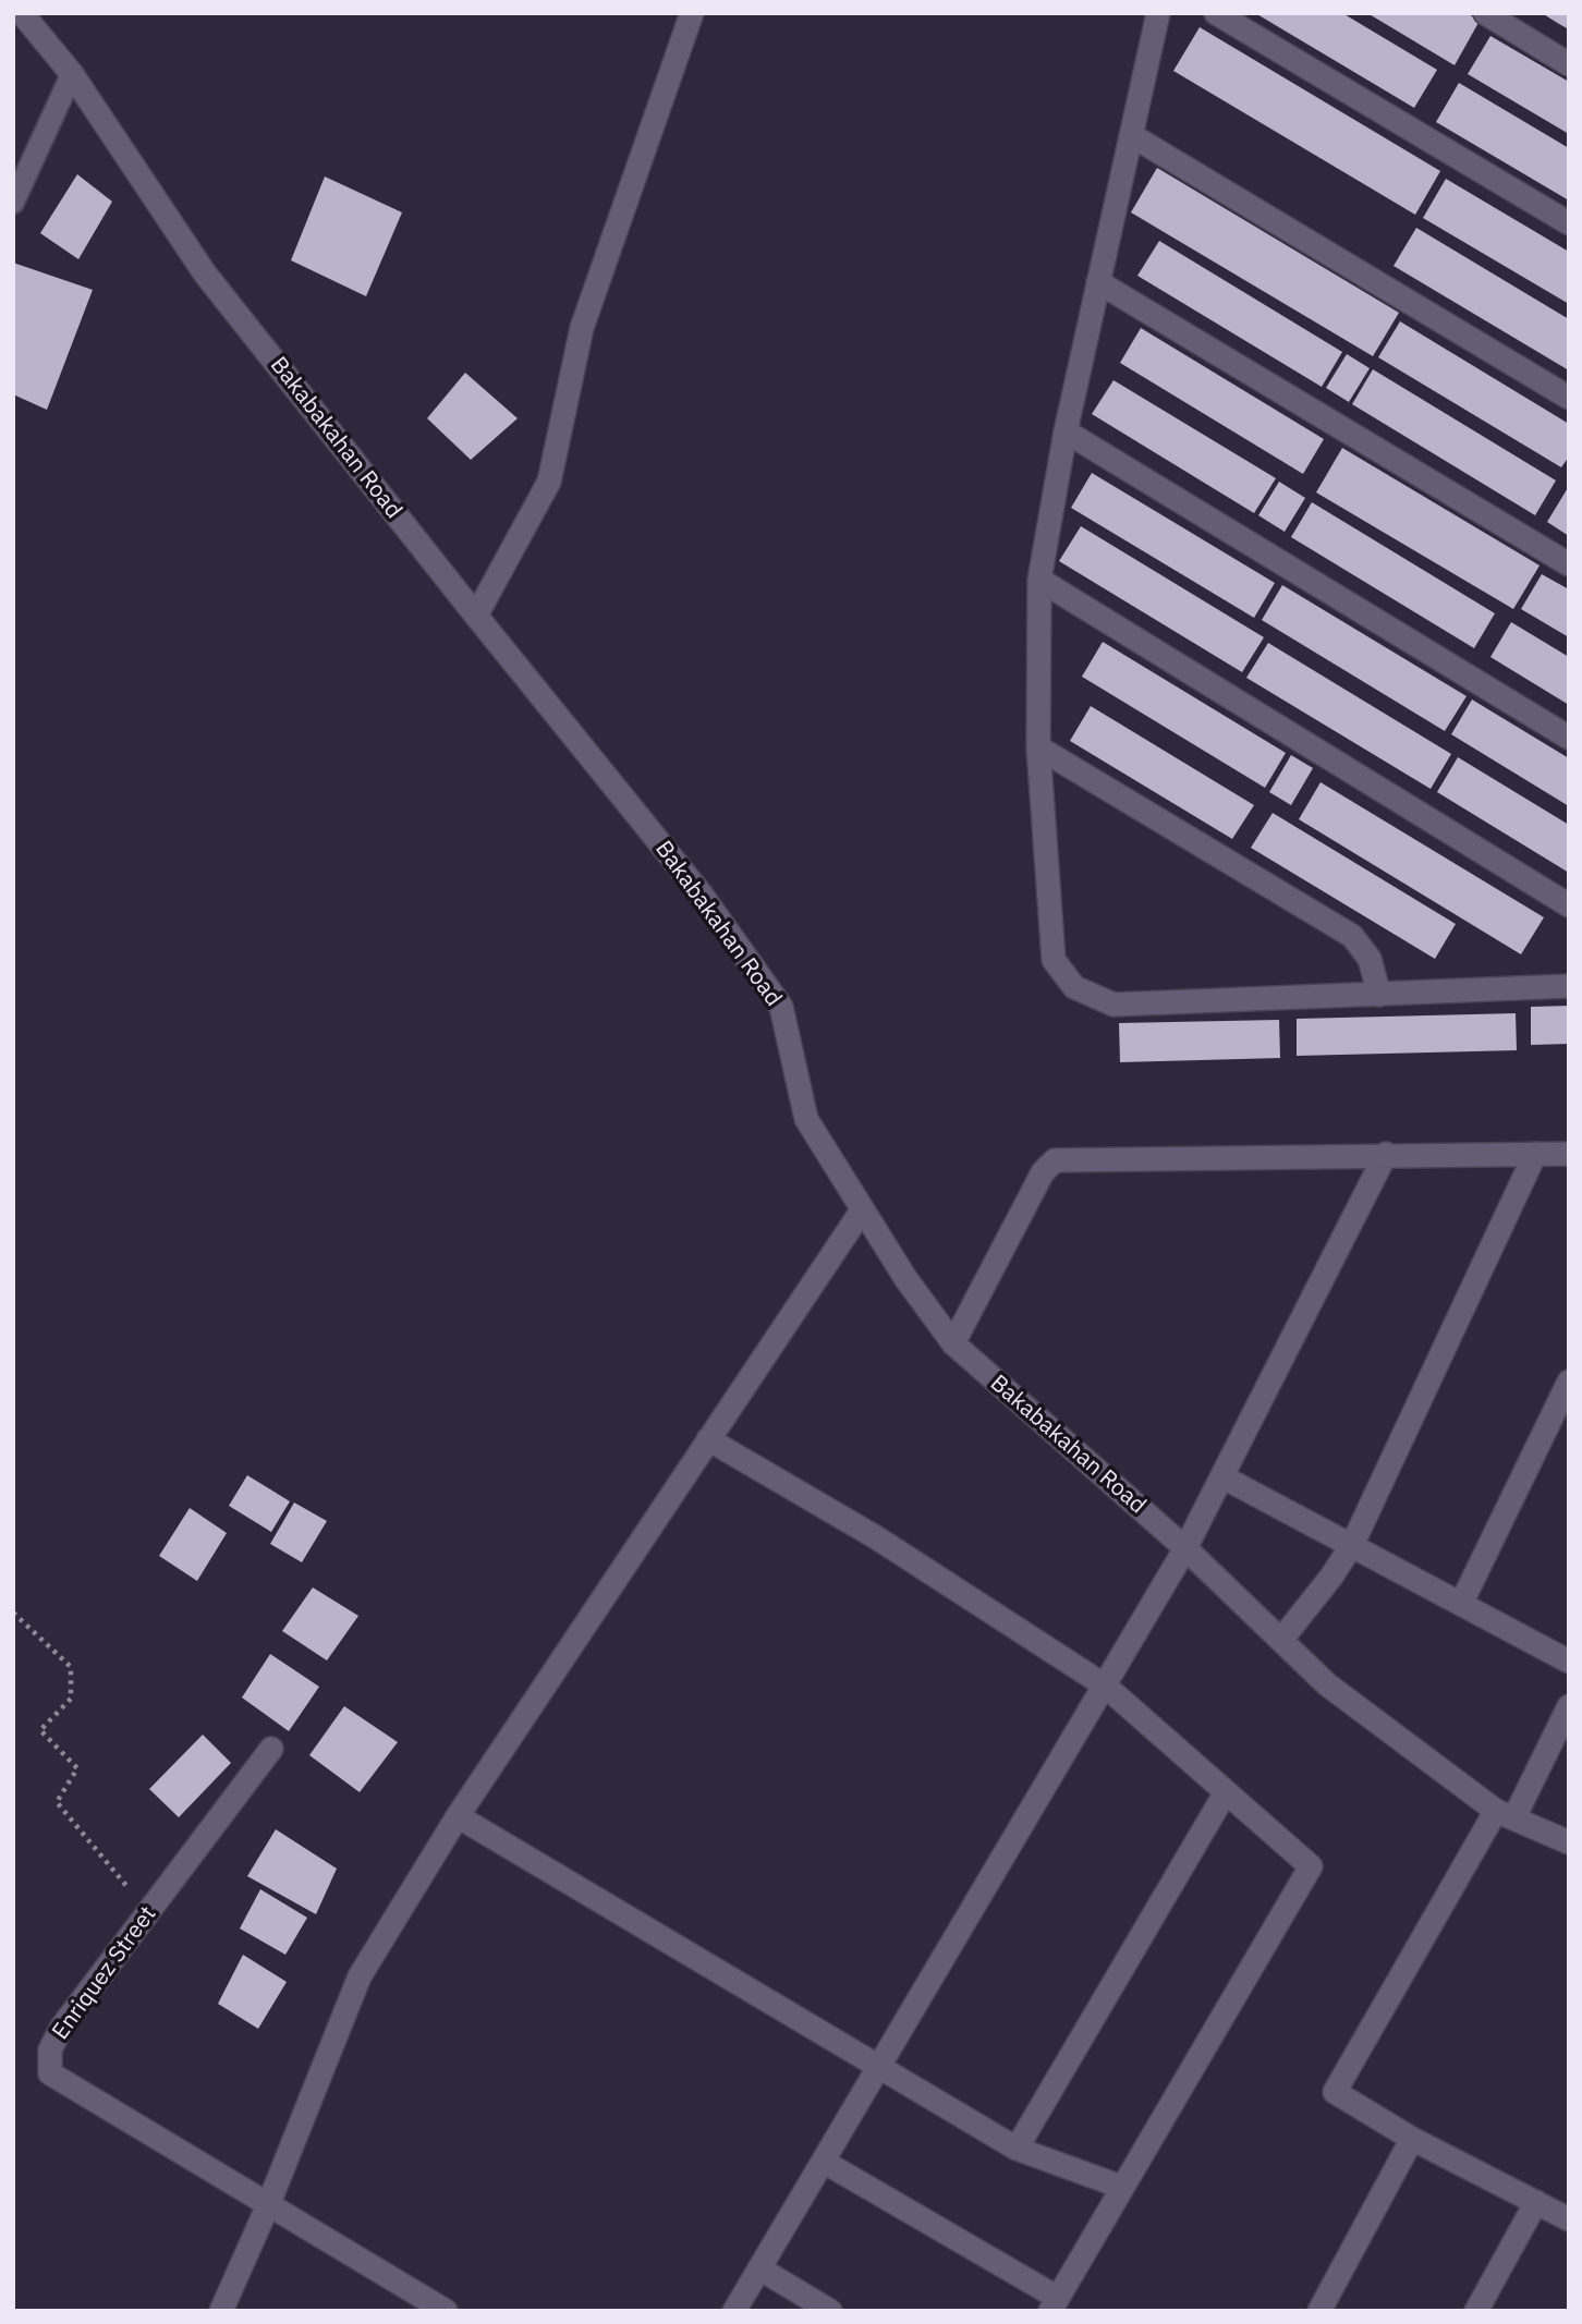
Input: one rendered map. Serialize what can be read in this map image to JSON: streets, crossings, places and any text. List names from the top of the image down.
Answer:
{
  "streets": {
    "street": ["Bakabakahan Road", "Enriquez Street"]
  }
}
